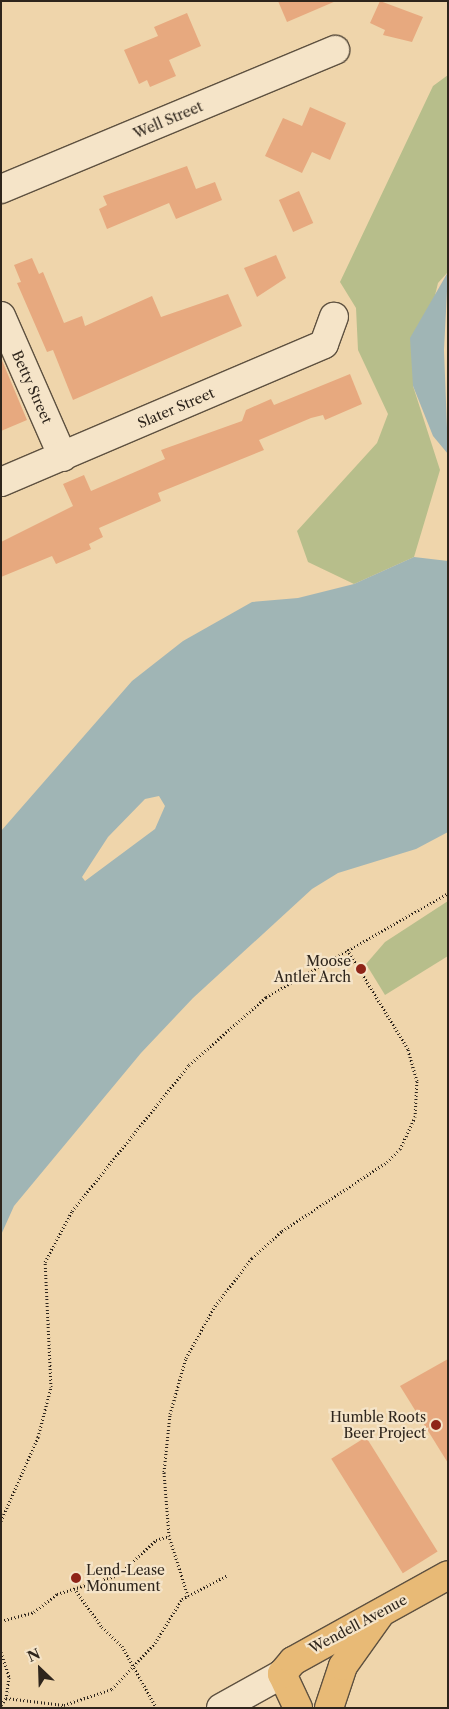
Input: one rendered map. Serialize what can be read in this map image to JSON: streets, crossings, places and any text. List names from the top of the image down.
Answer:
{
  "streets": {
    "main road": ["Wendell Avenue"],
    "street": ["Well Street", "Betty Street", "Slater Street"]
  },
  "crossings": [
    ["Betty Street", "Slater Street"]
  ],
  "places": ["Moose Antler Arch", "Humble Roots Beer Project", "Lend-Lease Monument"],
  "north": "top left"
}
